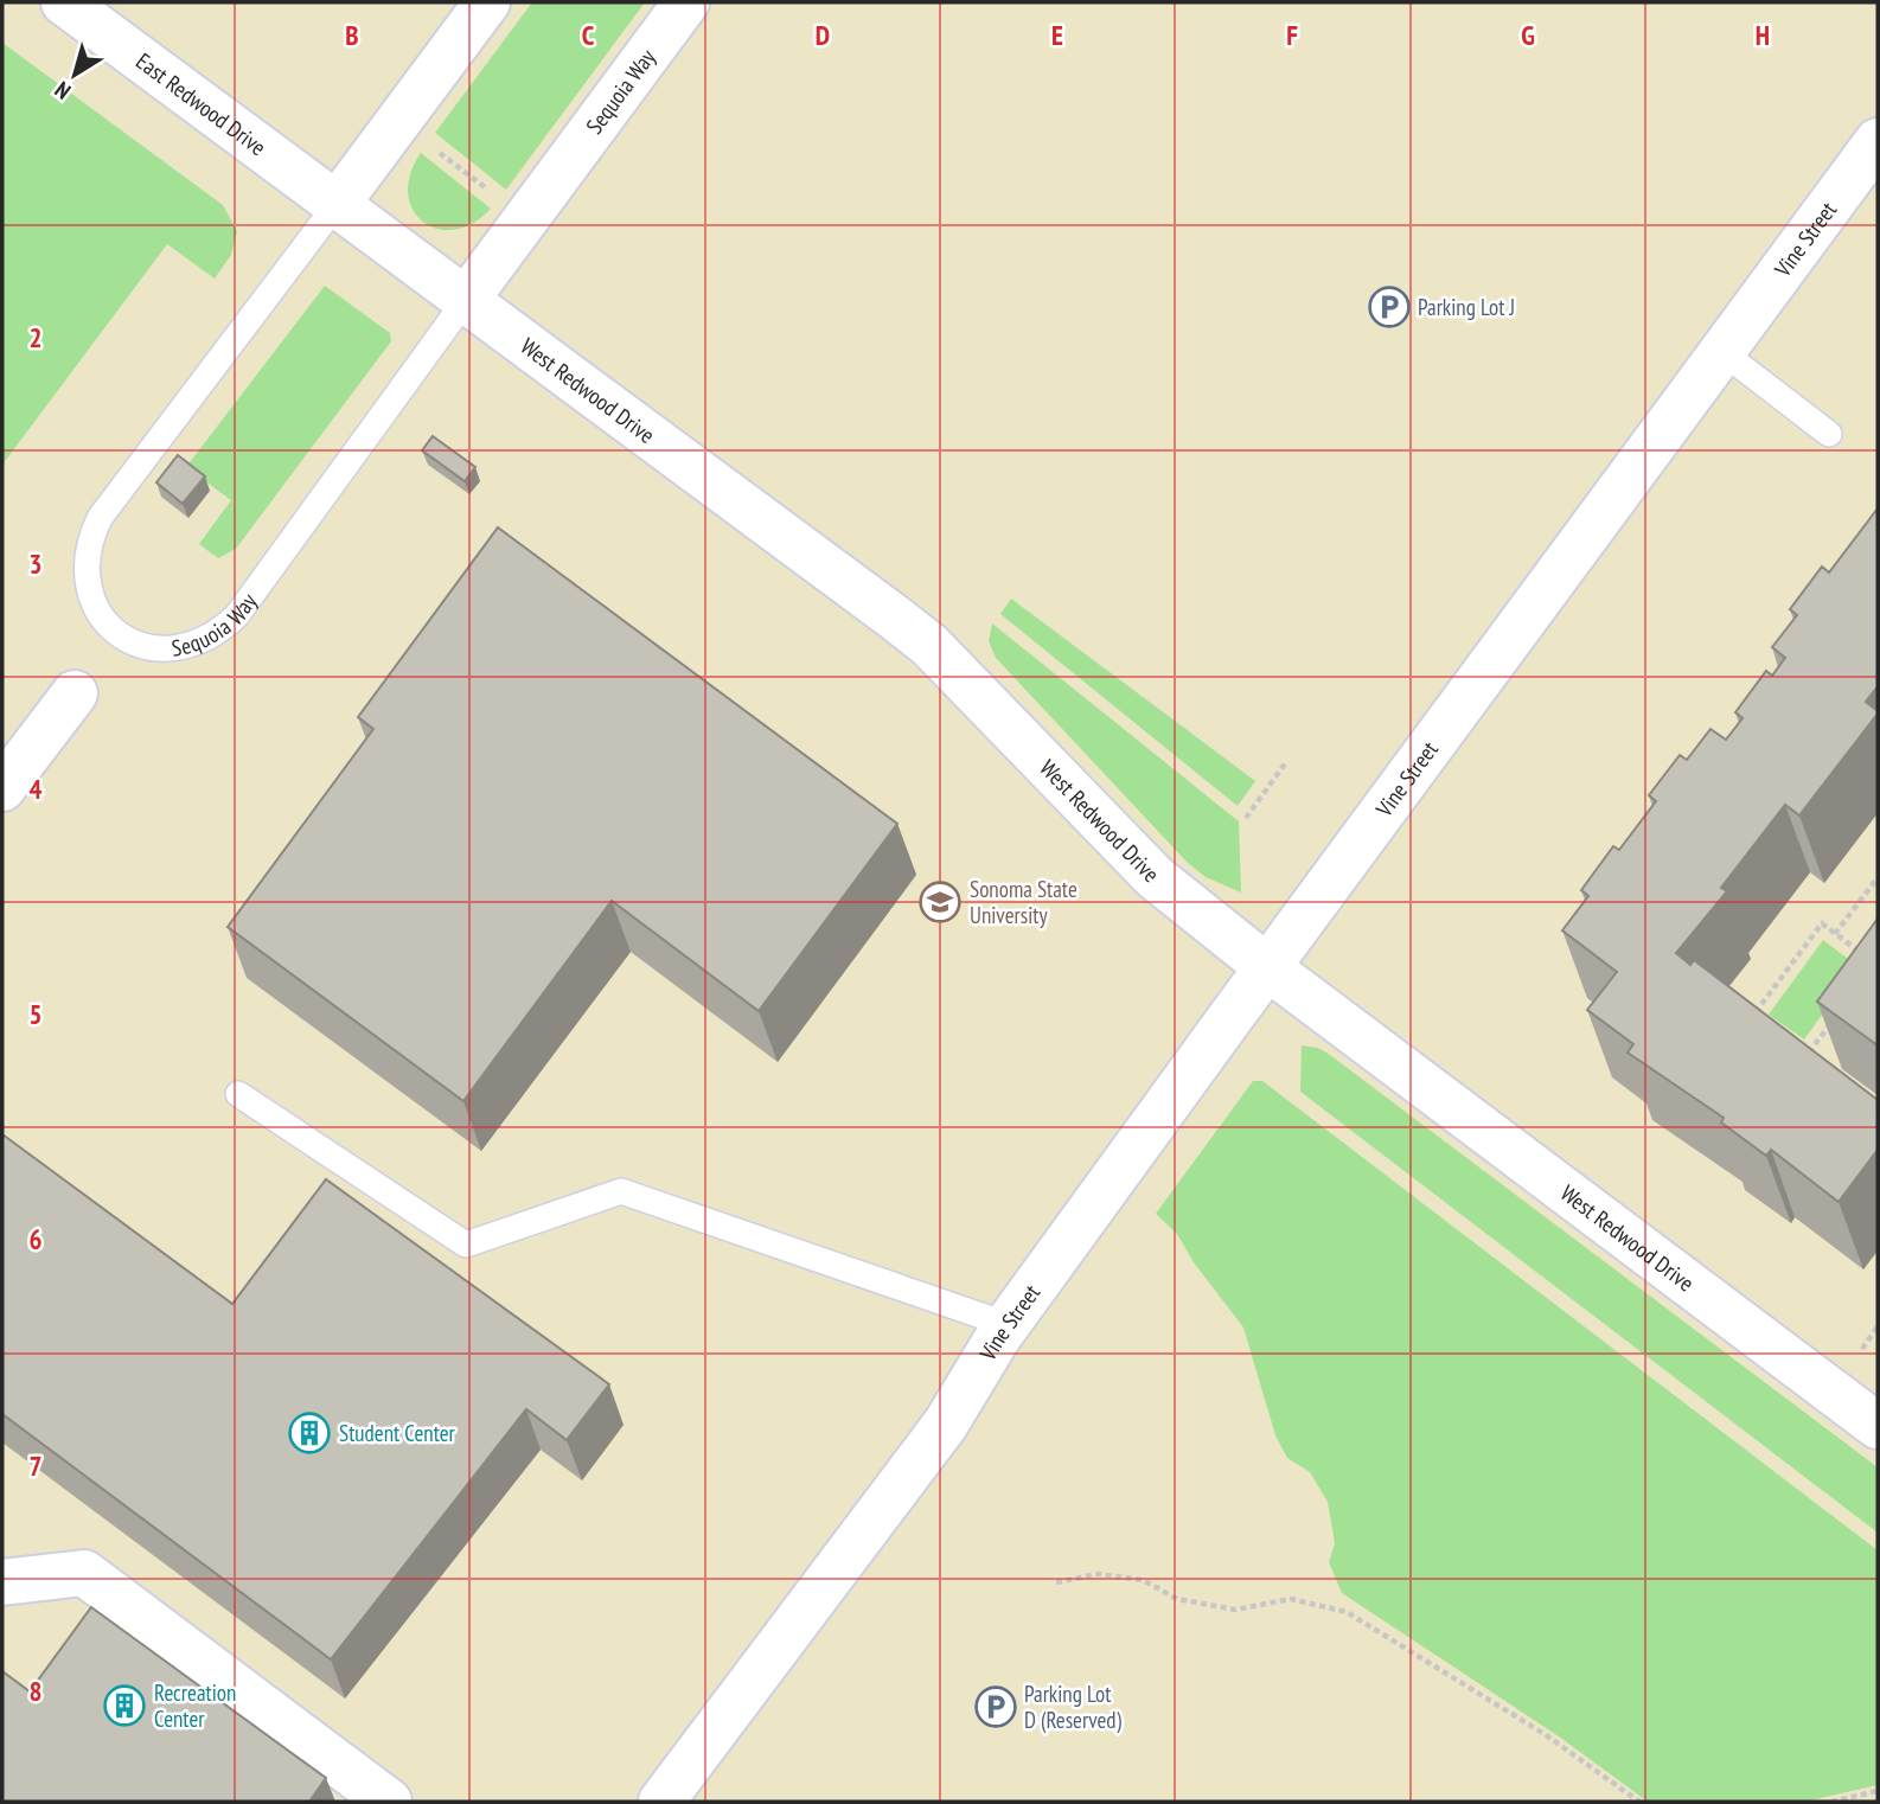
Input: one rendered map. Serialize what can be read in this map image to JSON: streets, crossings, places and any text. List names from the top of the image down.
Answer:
{
  "streets": {
    "street": [
      "Sequoia Way",
      "East Redwood Drive",
      "Vine Street",
      "West Redwood Drive"
    ]
  },
  "crossings": [
    ["Sequoia Way", "East Redwood Drive"],
    ["Sequoia Way", "West Redwood Drive"],
    ["East Redwood Drive", "West Redwood Drive"],
    ["Vine Street", "West Redwood Drive"]
  ],
  "places": {
    "parking": ["Parking Lot J", "Parking Lot D (Reserved)"],
    "school or university": ["Sonoma State University"],
    "building": ["Student Center", "Recreation Center"]
  },
  "north": "bottom left",
  "grid": {
    "columns": [
      "B",
      "C",
      "D",
      "E",
      "F",
      "G",
      "H"
    ],
    "rows": [
      "2",
      "3",
      "4",
      "5",
      "6",
      "7",
      "8"
    ]
  }
}
